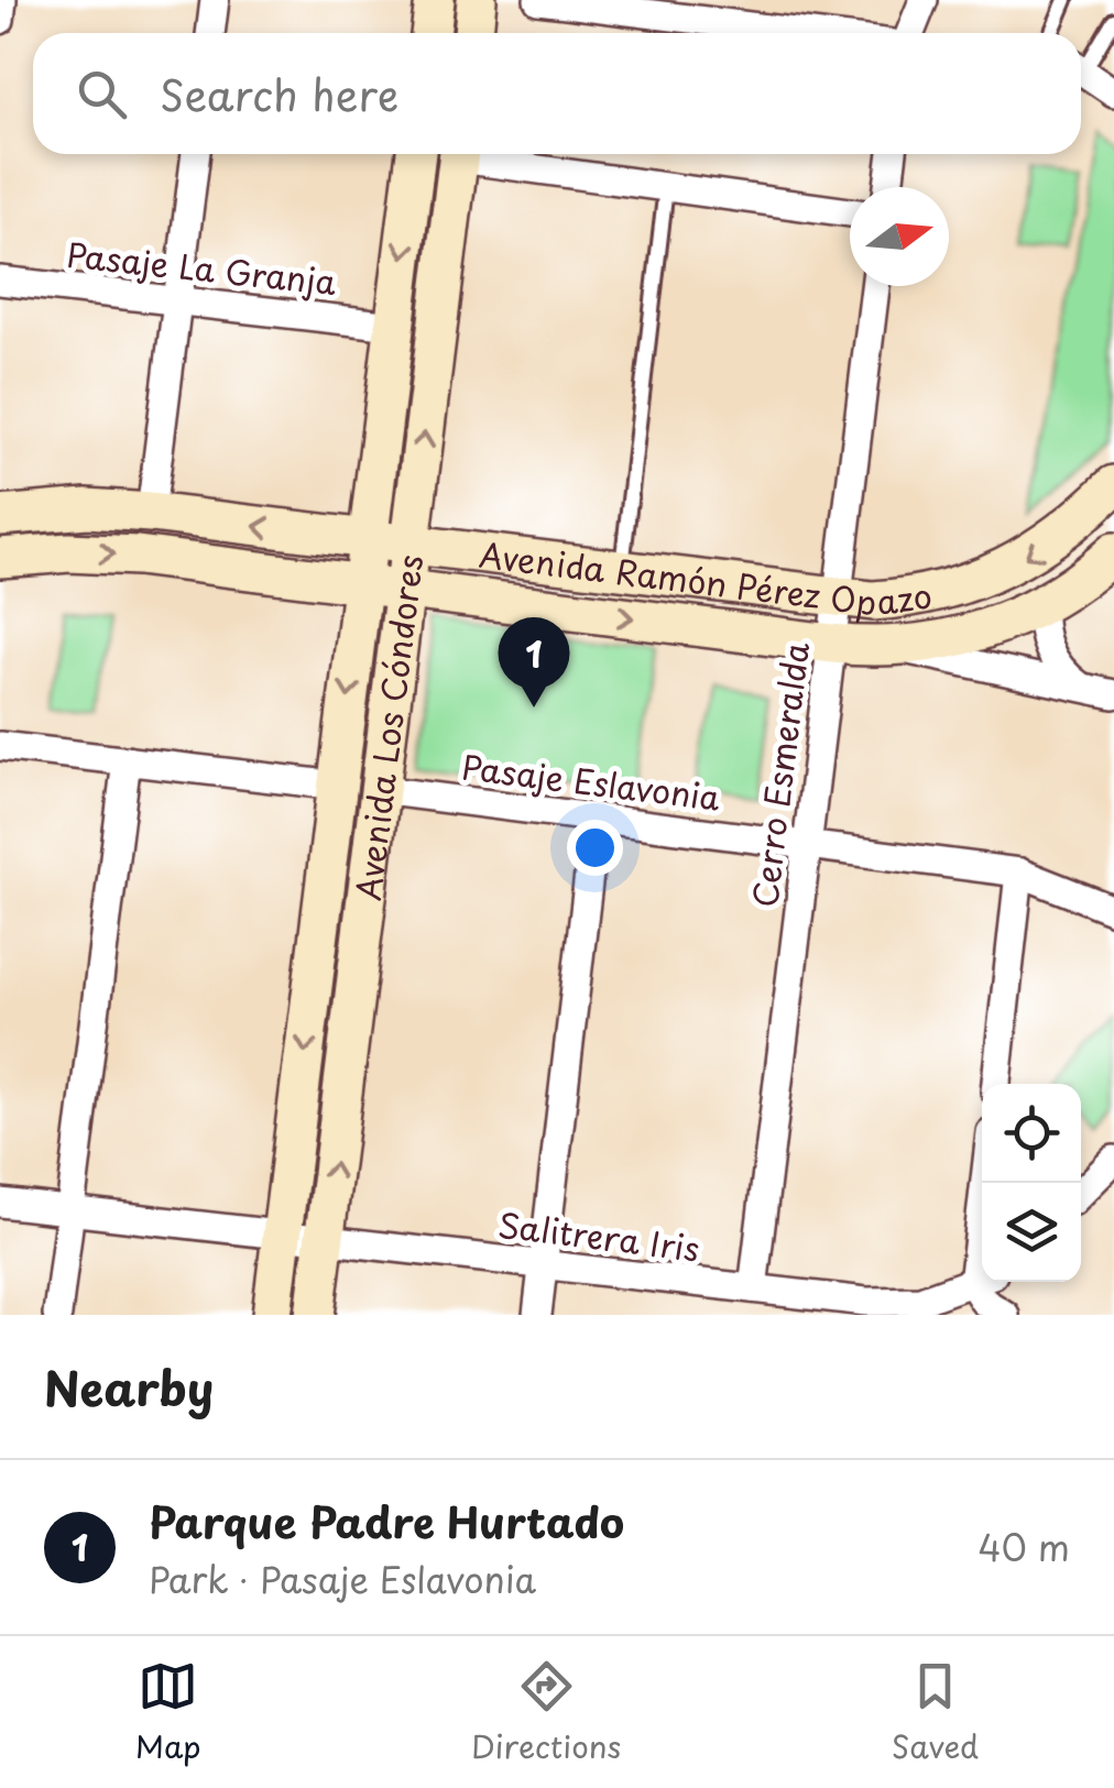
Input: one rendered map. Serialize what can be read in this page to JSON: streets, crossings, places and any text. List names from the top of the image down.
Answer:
{
  "streets": {
    "street": [
      "Pasaje La Granja",
      "Avenida Ramón Pérez Opazo",
      "Avenida Los Cóndores",
      "Cerro Esmeralda",
      "Pasaje Eslavonia",
      "Salitrera Iris"
    ]
  },
  "crossings": [
    ["Pasaje La Granja", "Avenida Los Cóndores"],
    ["Avenida Ramón Pérez Opazo", "Avenida Los Cóndores"],
    ["Avenida Ramón Pérez Opazo", "Cerro Esmeralda"],
    ["Avenida Los Cóndores", "Pasaje Eslavonia"],
    ["Avenida Los Cóndores", "Salitrera Iris"],
    ["Cerro Esmeralda", "Pasaje Eslavonia"],
    ["Cerro Esmeralda", "Salitrera Iris"]
  ],
  "north": "right",
  "page": {
    "search": "Search here",
    "pins": "1",
    "heading": "Nearby",
    "list": [
      {
        "mark": "1",
        "name": "Parque Padre Hurtado",
        "note": "Park · Pasaje Eslavonia",
        "value": "40 m"
      }
    ],
    "nav": ["Map", "Directions", "Saved"]
  }
}
